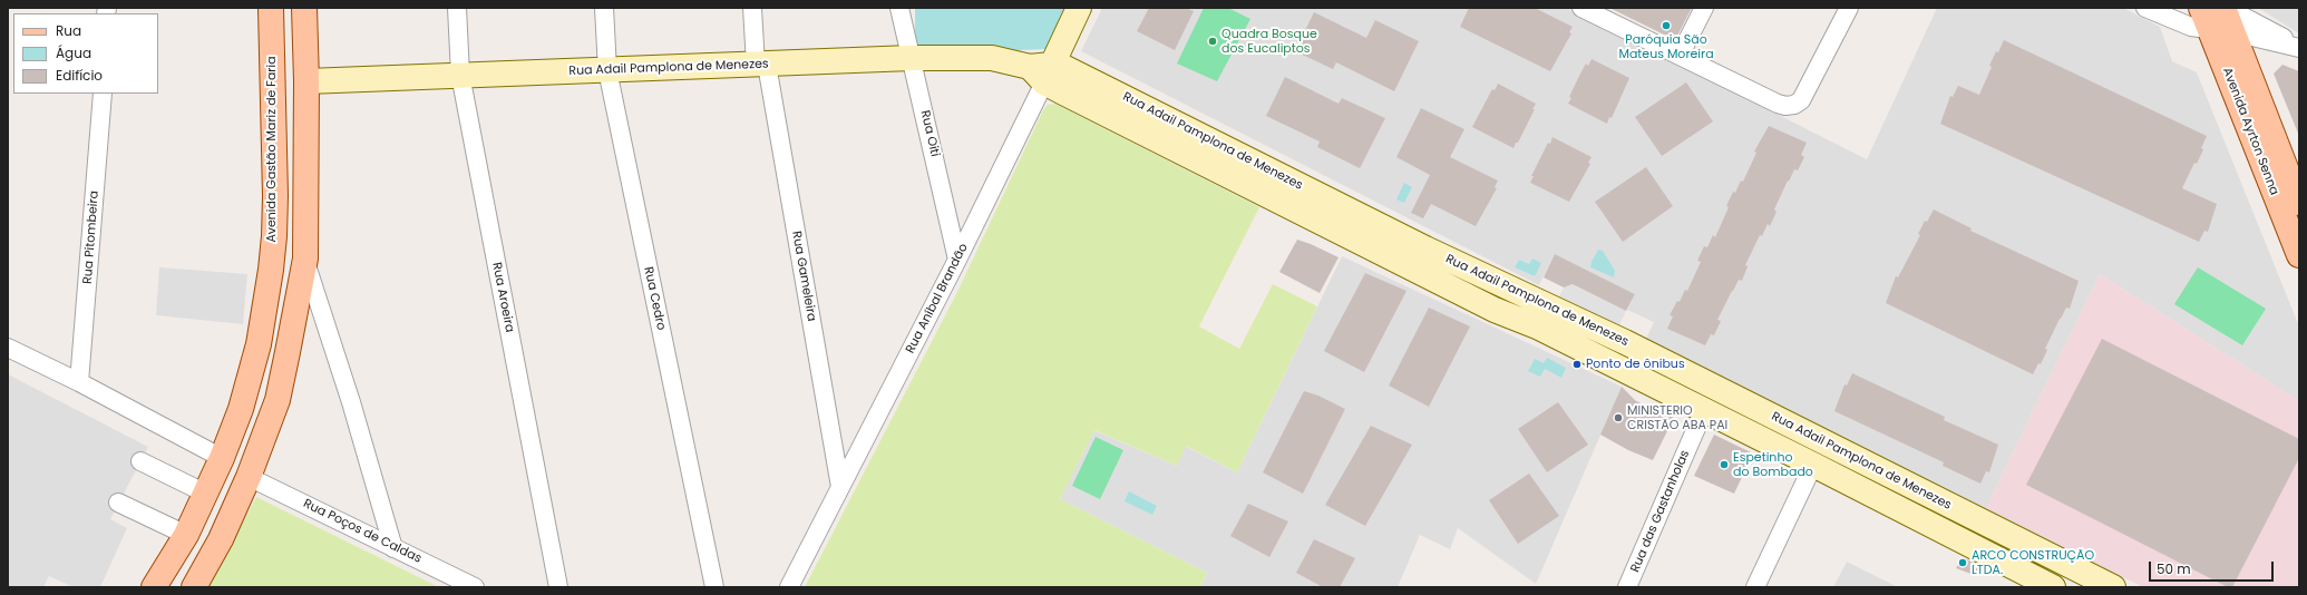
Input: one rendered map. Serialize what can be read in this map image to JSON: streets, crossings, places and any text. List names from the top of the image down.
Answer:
{
  "streets": {
    "main road": [
      "Rua Adail Pamplona de Menezes",
      "Avenida Ayrton Senna",
      "Avenida Gastão Mariz de Faria",
      "Rua Aníbal Brandão"
    ],
    "street": [
      "Rua Oiti",
      "Rua Pitombeira",
      "Rua Gameleira",
      "Rua Aroeira",
      "Rua Cedro",
      "Rua das Gastanholas",
      "Rua Poços de Caldas"
    ]
  },
  "crossings": [
    ["Rua Adail Pamplona de Menezes", "Rua Oiti"],
    ["Rua Adail Pamplona de Menezes", "Rua Gameleira"],
    ["Rua Adail Pamplona de Menezes", "Rua Aroeira"],
    ["Rua Adail Pamplona de Menezes", "Rua Cedro"],
    ["Rua Adail Pamplona de Menezes", "Rua Aníbal Brandão"],
    ["Rua Adail Pamplona de Menezes", "Rua das Gastanholas"],
    ["Rua Oiti", "Rua Aníbal Brandão"],
    ["Rua Gameleira", "Rua Aníbal Brandão"]
  ],
  "places": [
    "Paróquia São Mateus Moreira",
    "Quadra Bosque dos Eucaliptos",
    "Ponto de ônibus",
    "MINISTERIO CRISTÃO ABA PAI",
    "Espetinho do Bombado",
    "ARCO CONSTRUÇÃO LTDA."
  ],
  "legend": ["Rua", "Água", "Edifício"],
  "scale_bar": "50 m"
}
